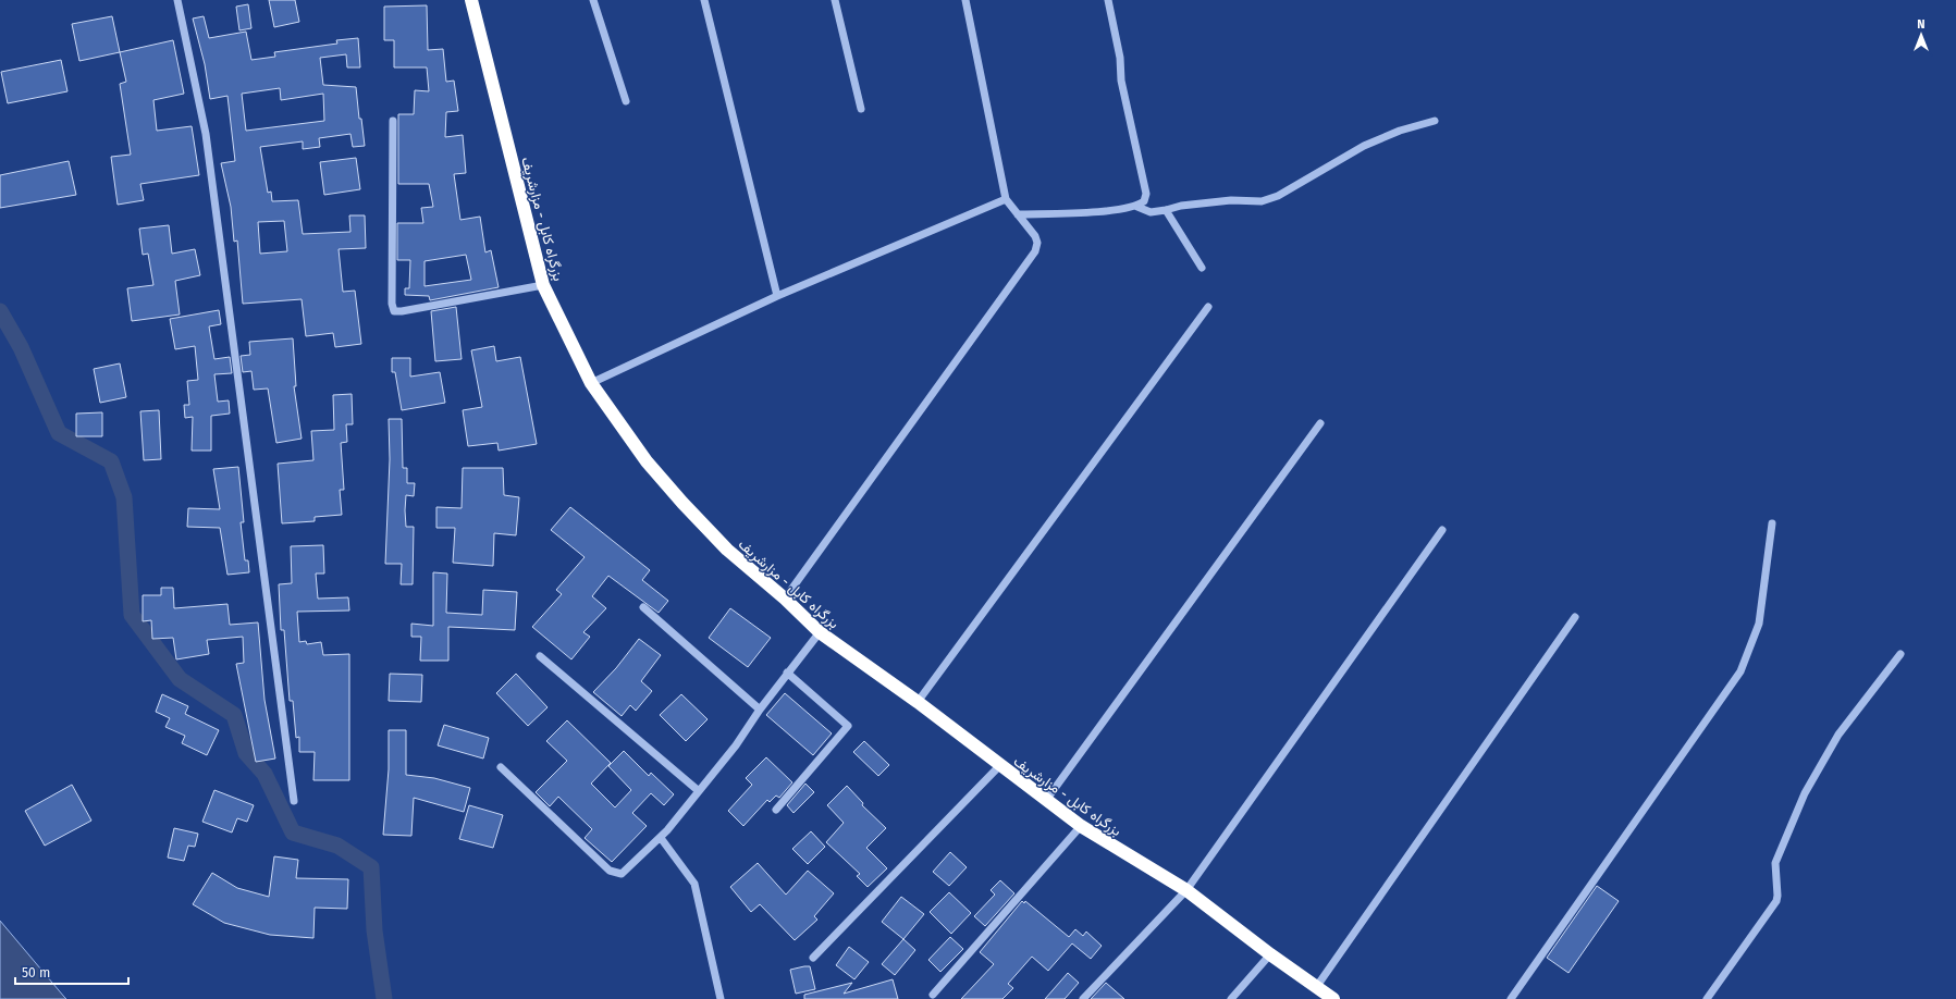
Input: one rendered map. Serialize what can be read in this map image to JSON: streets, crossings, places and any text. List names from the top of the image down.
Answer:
{
  "streets": {
    "highway": ["بزرگراه کابل - مزارشریف"]
  },
  "scale_bar": "50 m",
  "north": "top"
}
